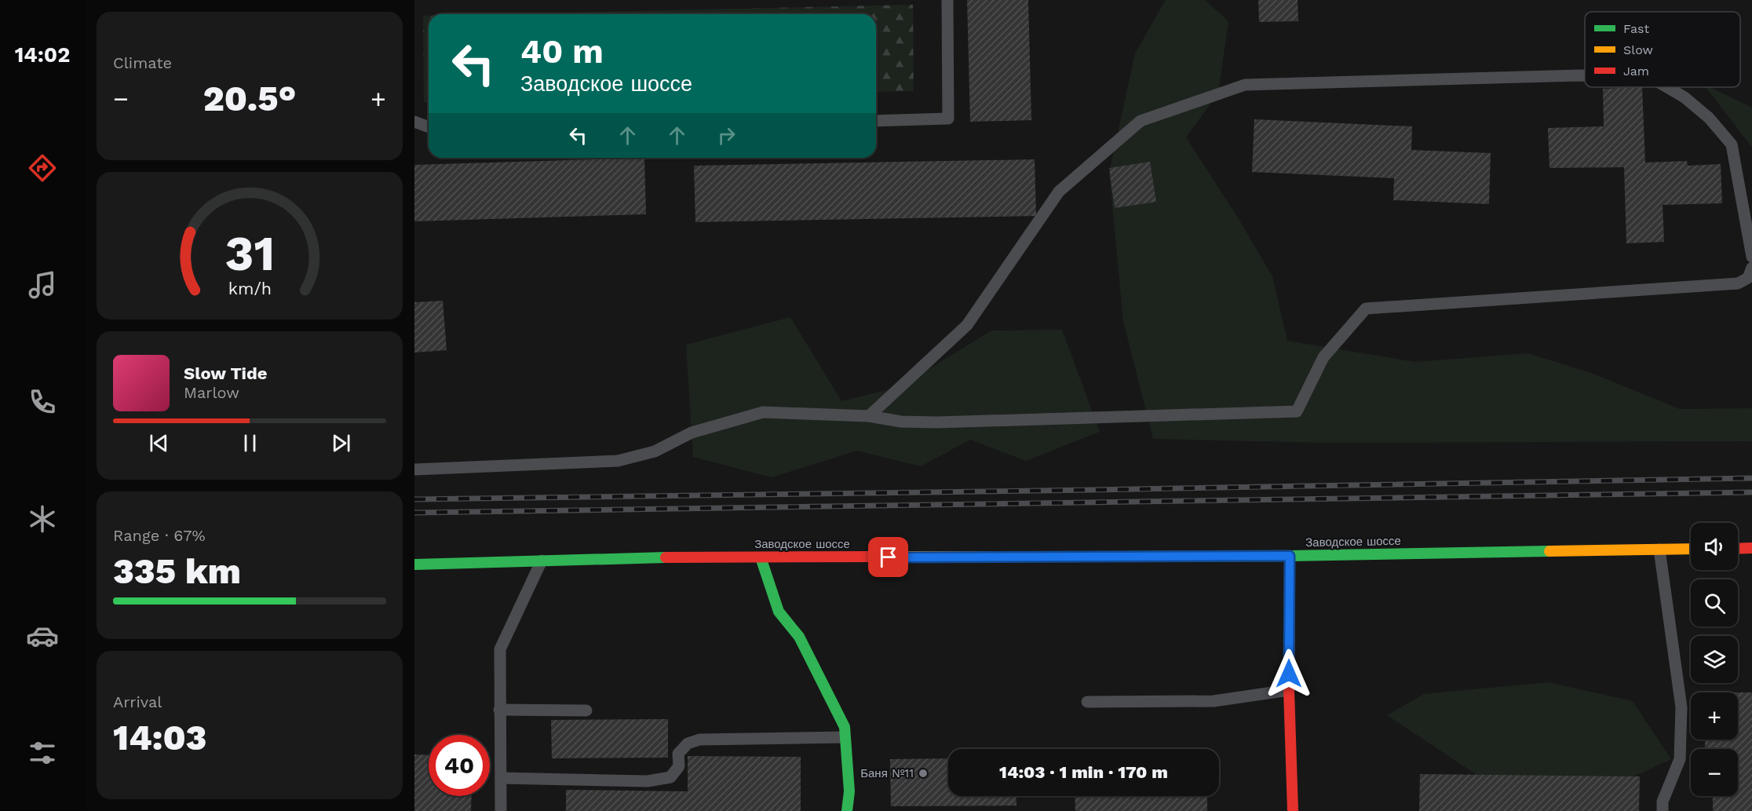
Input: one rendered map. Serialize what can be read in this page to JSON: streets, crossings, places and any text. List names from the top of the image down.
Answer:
{
  "streets": {
    "main road": ["Заводское шоссе"]
  },
  "places": ["Баня №11"],
  "legend": ["Fast", "Slow", "Jam"],
  "page": {
    "tabs": "14:02",
    "tile": [
      "Climate",
      ["Range · 67%", "335 km"],
      ["Arrival", "14:03"]
    ],
    "turn": ["40 m", "Заводское шоссе"],
    "heat": ["−", "20.5°", "+"],
    "song": ["Slow Tide", "Marlow"],
    "map_buttons": ["+", "−"],
    "limit": "40",
    "trip": "14:03 · 1 min · 170 m",
    "gauge": ["31", "km/h"]
  }
}
